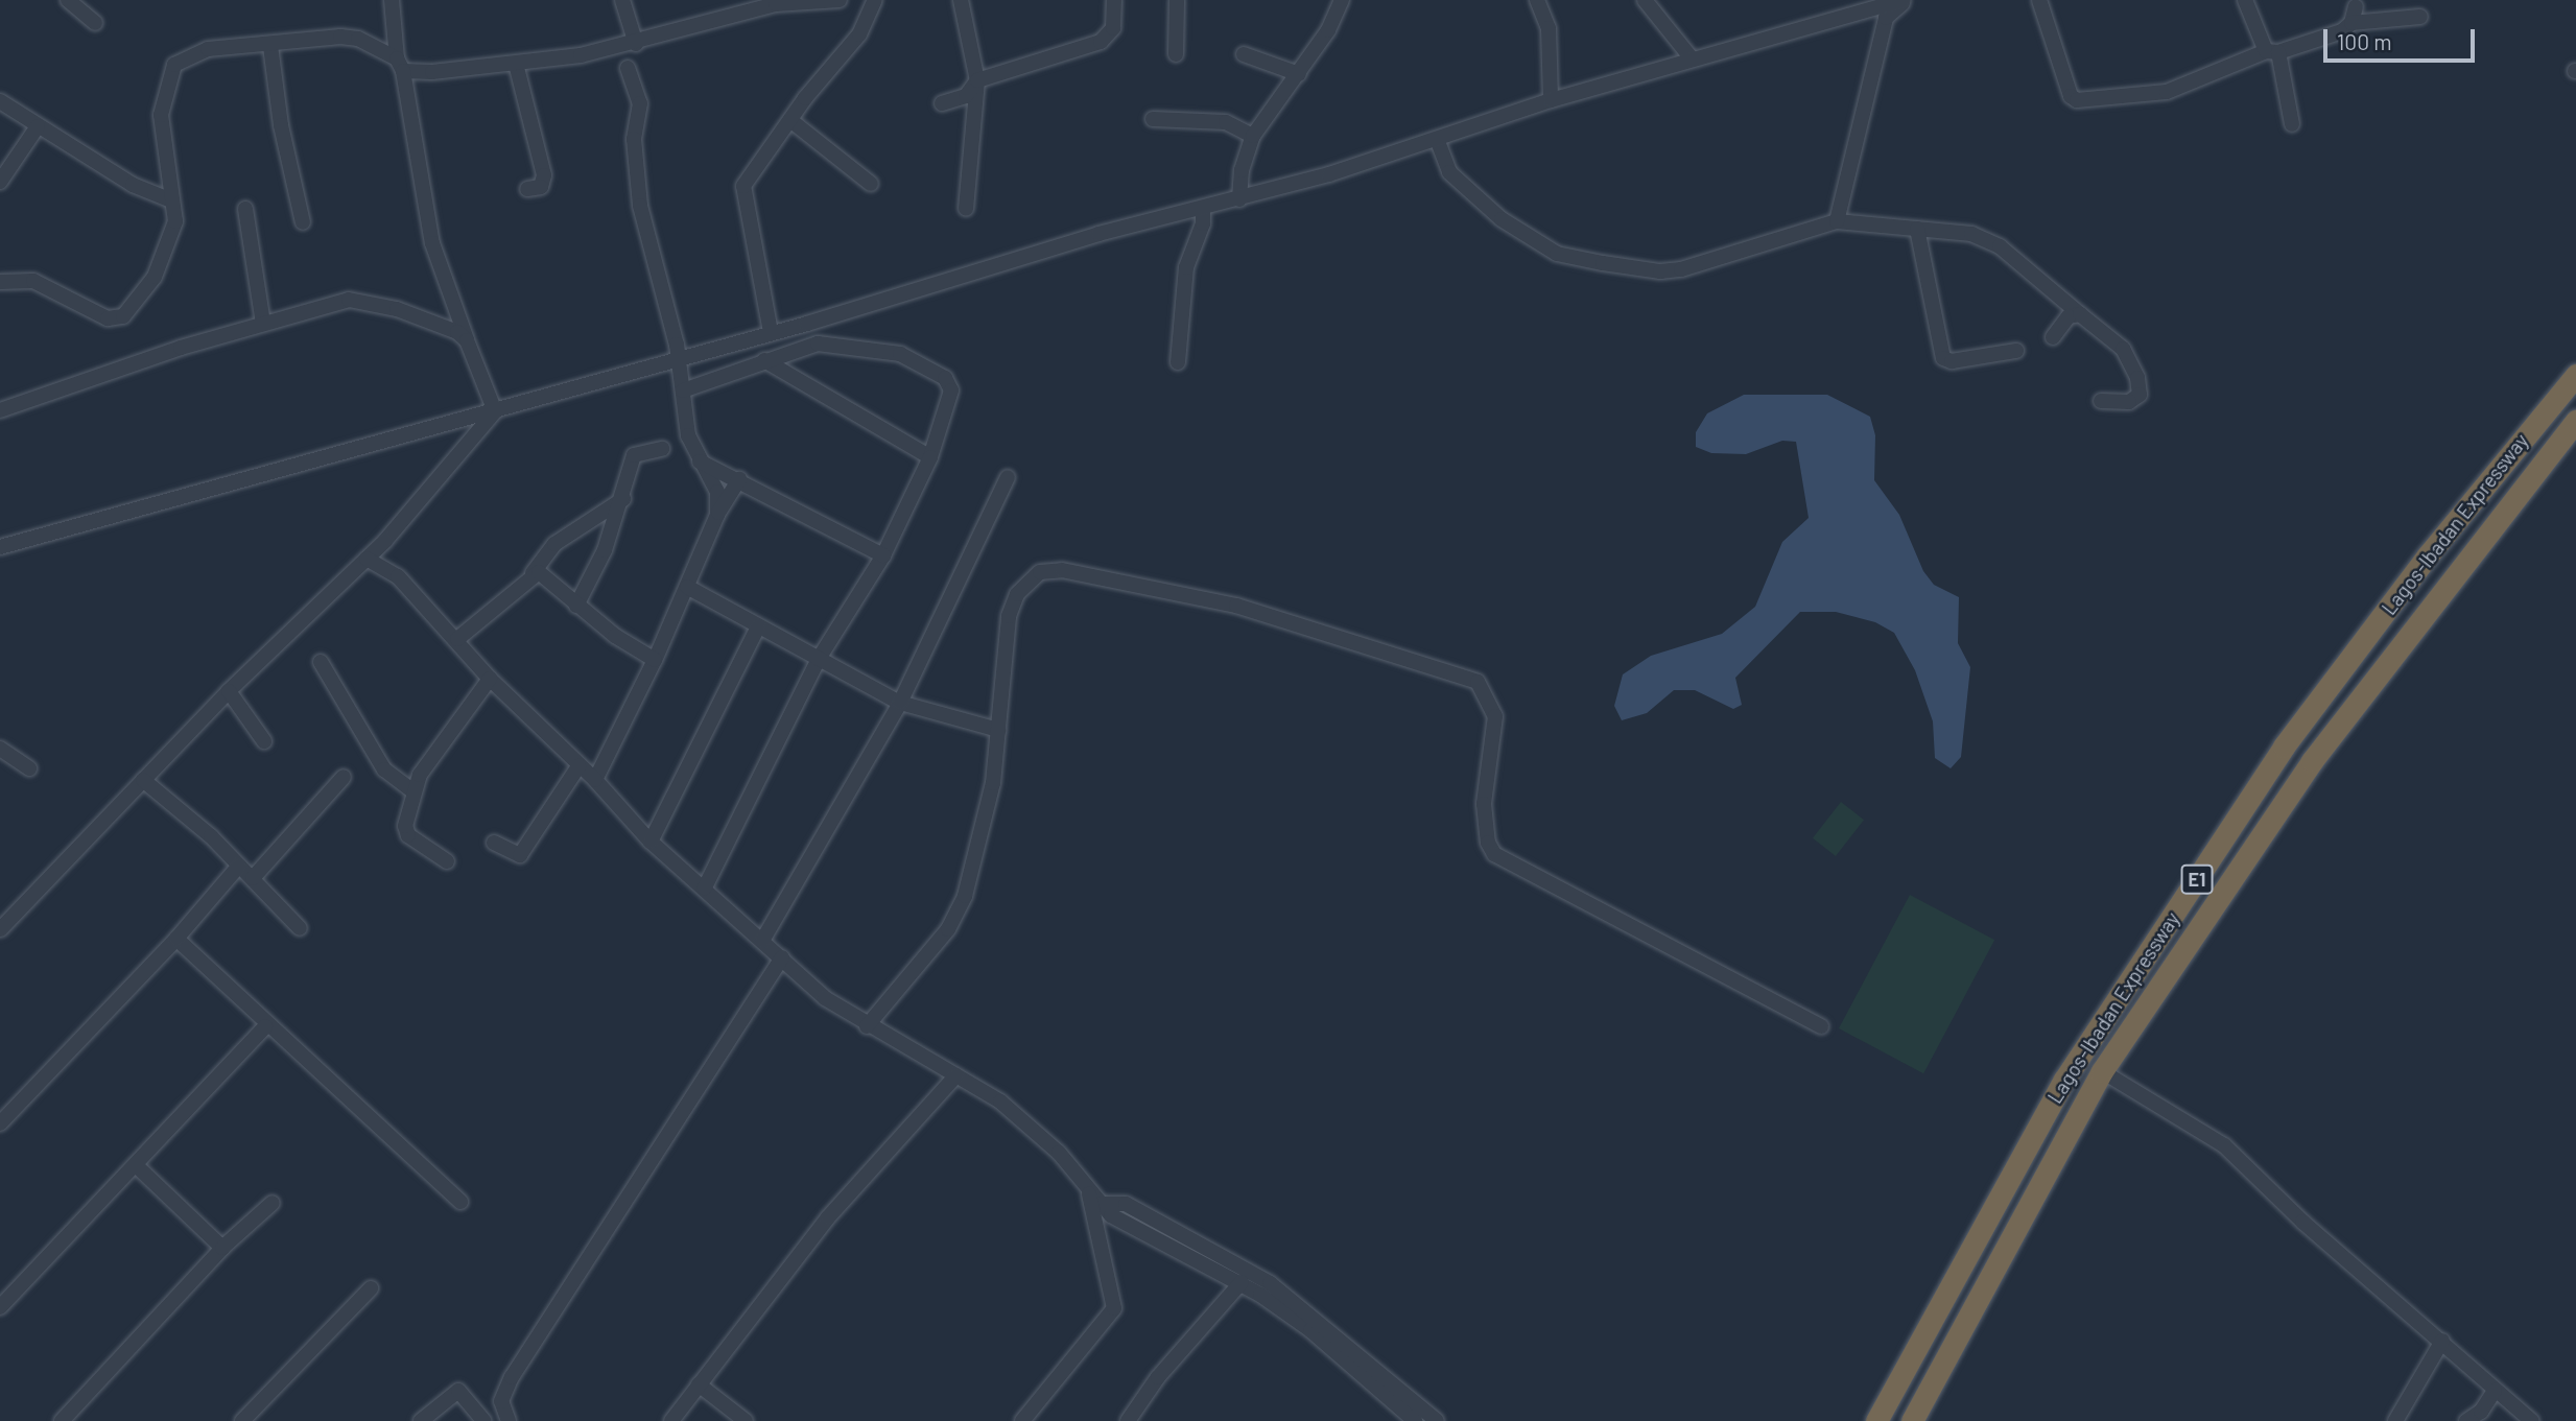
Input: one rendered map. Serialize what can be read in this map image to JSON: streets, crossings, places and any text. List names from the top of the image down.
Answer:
{
  "streets": {
    "highway": ["Lagos-Ibadan Expressway", "E1"]
  },
  "scale_bar": "100 m"
}
